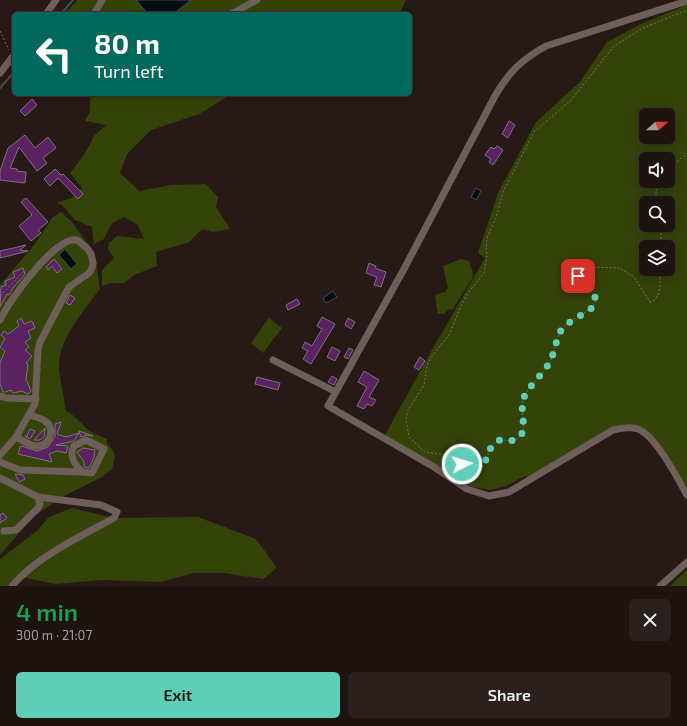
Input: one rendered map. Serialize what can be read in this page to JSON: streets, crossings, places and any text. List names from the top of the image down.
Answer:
{
  "north": "right",
  "page": {
    "turn": ["80 m", "Turn left"],
    "heading": ["4 min", "300 m · 21:07"],
    "buttons": ["Exit", "Share"]
  }
}
